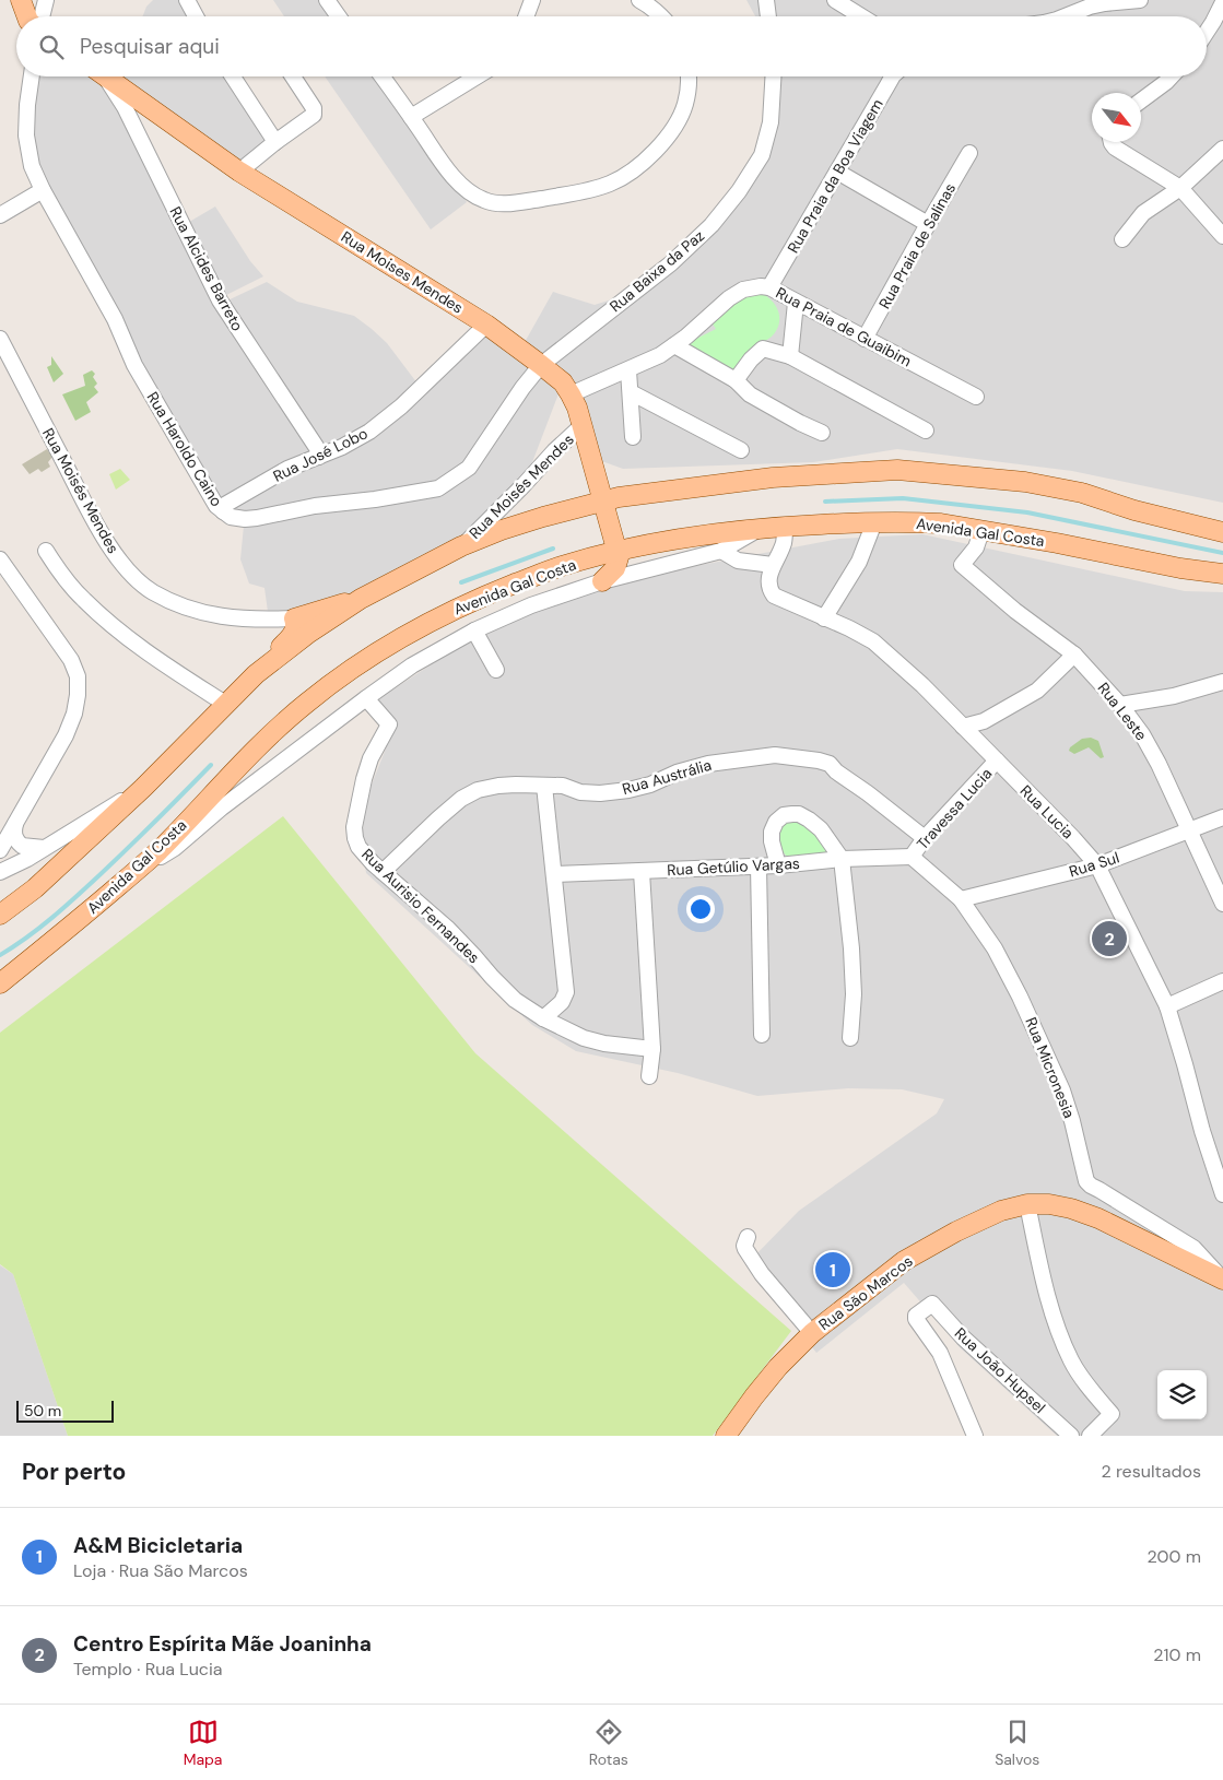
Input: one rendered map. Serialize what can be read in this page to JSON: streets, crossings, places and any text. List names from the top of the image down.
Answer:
{
  "streets": {
    "main road": ["Rua Moises Mendes", "Avenida Gal Costa", "Rua São Marcos"],
    "street": [
      "Rua Praia da Boa Viagem",
      "Rua Praia de Salinas",
      "Rua Alcides Barreto",
      "Rua Baixa da Paz",
      "Rua Praia de Guaibim",
      "Rua Haroldo Caino",
      "Rua José Lobo",
      "Rua Moisés Mendes",
      "Rua Leste",
      "Rua Austrália",
      "Travessa Lucia",
      "Rua Lucia",
      "Rua Sul",
      "Rua Getúlio Vargas",
      "Rua Aurisio Fernandes",
      "Rua Micronesia",
      "Rua João Hupsel"
    ]
  },
  "crossings": [
    ["Rua Praia da Boa Viagem", "Rua Praia de Guaibim"],
    ["Rua Praia de Salinas", "Rua Praia de Guaibim"],
    ["Rua Alcides Barreto", "Rua José Lobo"],
    ["Rua Baixa da Paz", "Rua Moises Mendes"],
    ["Rua Baixa da Paz", "Rua Haroldo Caino"],
    ["Rua Moises Mendes", "Rua Praia de Guaibim"],
    ["Rua Moises Mendes", "Rua Haroldo Caino"],
    ["Rua Moises Mendes", "Rua José Lobo"],
    ["Rua Moises Mendes", "Rua Moisés Mendes"],
    ["Rua Moises Mendes", "Avenida Gal Costa"],
    ["Rua Haroldo Caino", "Rua José Lobo"],
    ["Avenida Gal Costa", "Rua Leste"],
    ["Avenida Gal Costa", "Rua Lucia"],
    ["Rua Leste", "Rua Sul"],
    ["Rua Austrália", "Travessa Lucia"],
    ["Rua Austrália", "Rua Aurisio Fernandes"],
    ["Travessa Lucia", "Rua Lucia"],
    ["Travessa Lucia", "Rua Getúlio Vargas"],
    ["Travessa Lucia", "Rua Micronesia"],
    ["Rua Lucia", "Rua Sul"],
    ["Rua Sul", "Rua Micronesia"],
    ["Rua Getúlio Vargas", "Rua Micronesia"],
    ["Rua Micronesia", "Rua São Marcos"]
  ],
  "scale_bar": "50 m",
  "north": "bottom right",
  "page": {
    "search": "Pesquisar aqui",
    "pins": ["2", "1"],
    "scale": "50 m",
    "heading": ["Por perto", "2 resultados"],
    "list": [
      {
        "mark": "1",
        "name": "A&M Bicicletaria",
        "note": "Loja · Rua São Marcos",
        "value": "200 m"
      },
      {
        "mark": "2",
        "name": "Centro Espírita Mãe Joaninha",
        "note": "Templo · Rua Lucia",
        "value": "210 m"
      }
    ],
    "nav": ["Mapa", "Rotas", "Salvos"]
  }
}
